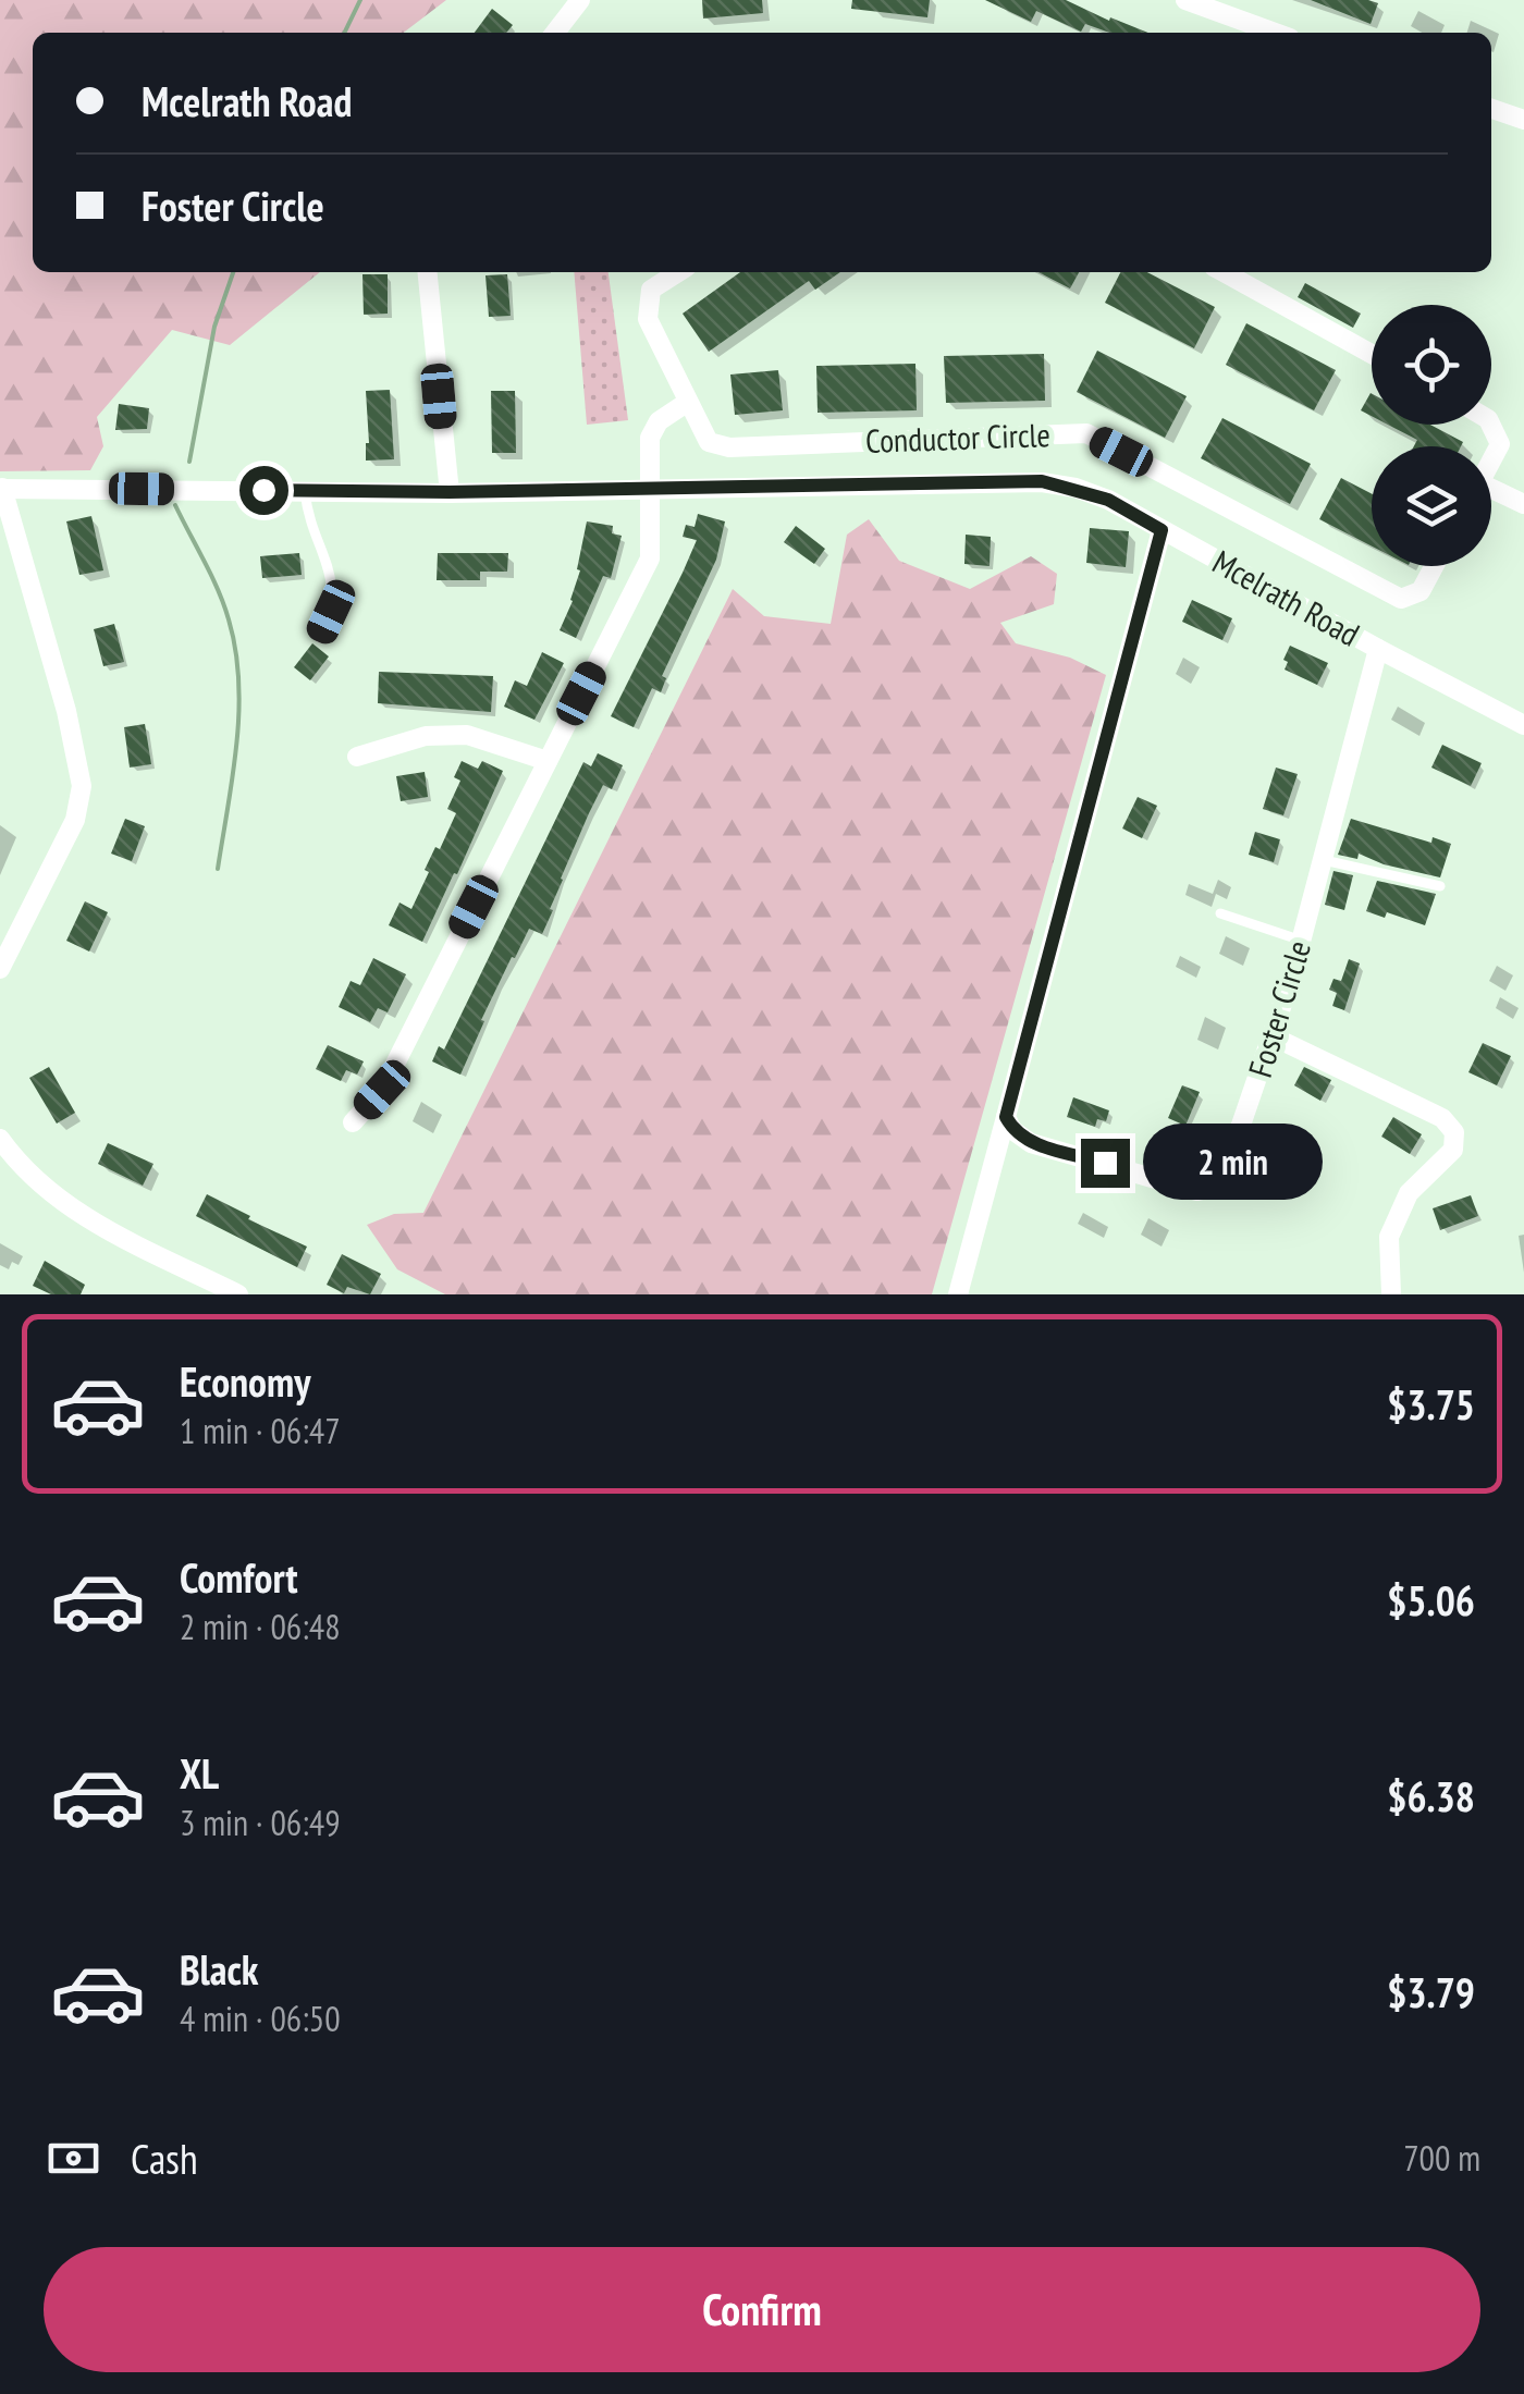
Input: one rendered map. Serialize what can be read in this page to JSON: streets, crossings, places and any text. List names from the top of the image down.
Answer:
{
  "streets": {
    "street": ["Conductor Circle", "Mcelrath Road", "Foster Circle"]
  },
  "crossings": [
    ["Mcelrath Road", "Foster Circle"]
  ],
  "page": {
    "banner": ["Mcelrath Road", "Foster Circle"],
    "bubble": "2 min",
    "list": [
      {
        "name": "Economy",
        "note": "1 min · 06:47",
        "value": "$3.75"
      },
      {
        "name": "Comfort",
        "note": "2 min · 06:48",
        "value": "$5.06"
      },
      {
        "name": "XL",
        "note": "3 min · 06:49",
        "value": "$6.38"
      },
      {
        "name": "Black",
        "note": "4 min · 06:50",
        "value": "$3.79"
      }
    ],
    "pay": ["Cash", "700 m"],
    "buttons": "Confirm"
  }
}
